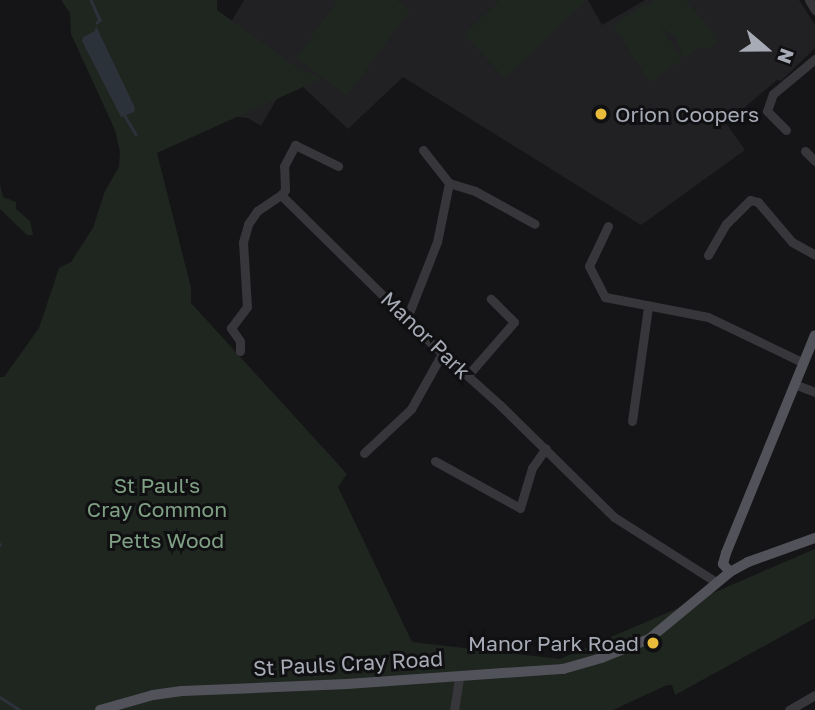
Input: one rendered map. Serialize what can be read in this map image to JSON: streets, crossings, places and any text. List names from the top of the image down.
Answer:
{
  "streets": {
    "main road": ["St Pauls Cray Road"],
    "street": ["Manor Park"]
  },
  "crossings": [
    ["Manor Park", "St Pauls Cray Road"]
  ],
  "parks": ["St Paul's Cray Common", "Petts Wood"],
  "places": ["Orion Coopers", "Manor Park Road"],
  "north": "right"
}
